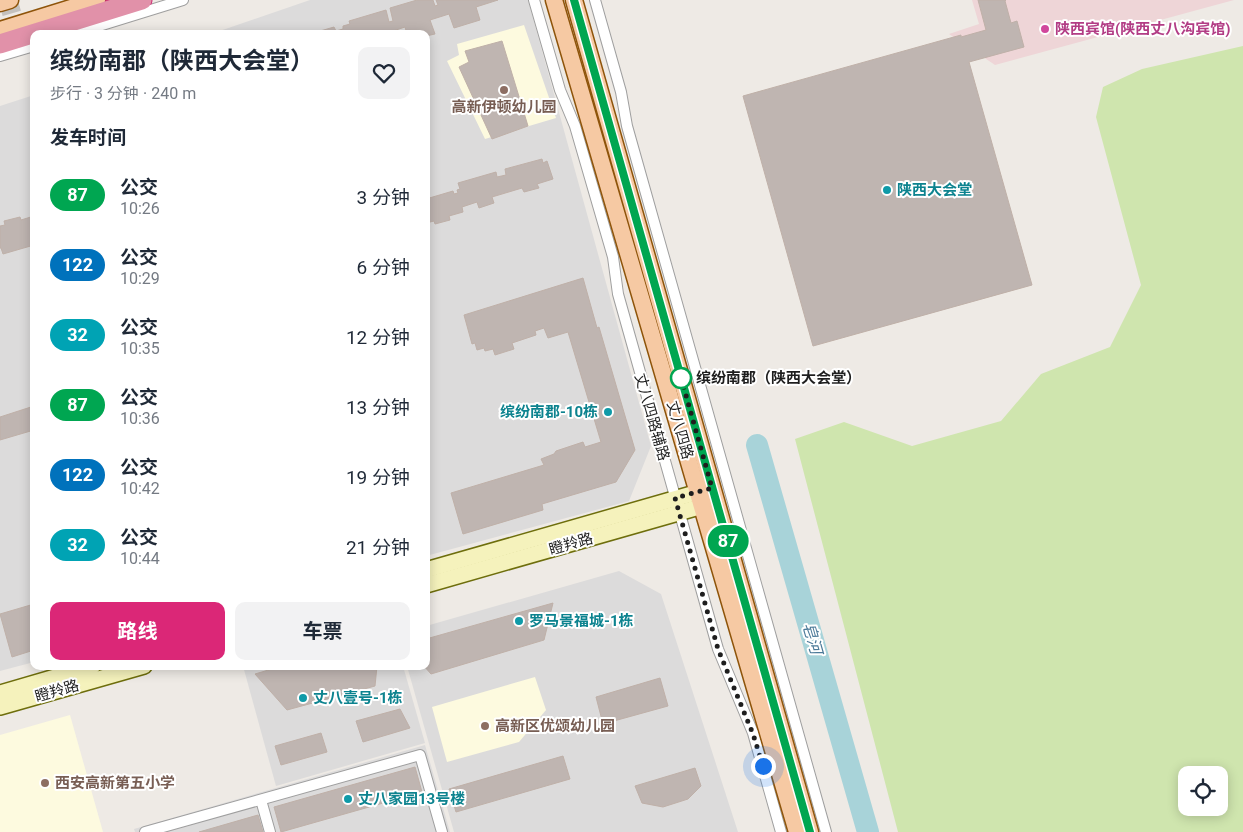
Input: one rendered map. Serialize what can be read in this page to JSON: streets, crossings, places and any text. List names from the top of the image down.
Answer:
{
  "streets": {
    "main road": ["丈八四路"],
    "street": ["丈八四路辅路", "瞪羚路"]
  },
  "crossings": [
    ["丈八四路辅路", "瞪羚路"],
    ["丈八四路", "瞪羚路"]
  ],
  "water": ["皂河"],
  "places": [
    "陕西宾馆(陕西丈八沟宾馆)",
    "高新伊顿幼儿园",
    "陕西大会堂",
    "缤纷南郡（陕西大会堂）",
    "缤纷南郡-10栋",
    "罗马景福城-1栋",
    "丈八壹号-1栋",
    "高新区优颂幼儿园",
    "西安高新第五小学",
    "丈八家园13号楼"
  ],
  "lines": ["bus line 87"],
  "page": {
    "on_map": "87",
    "heading": [
      ["缤纷南郡（陕西大会堂）", "步行 · 3 分钟 · 240 m"],
      "发车时间"
    ],
    "list": [
      {
        "mark": "87",
        "name": "公交",
        "note": "10:26",
        "value": "3 分钟"
      },
      {
        "mark": "122",
        "name": "公交",
        "note": "10:29",
        "value": "6 分钟"
      },
      {
        "mark": "32",
        "name": "公交",
        "note": "10:35",
        "value": "12 分钟"
      },
      {
        "mark": "87",
        "name": "公交",
        "note": "10:36",
        "value": "13 分钟"
      },
      {
        "mark": "122",
        "name": "公交",
        "note": "10:42",
        "value": "19 分钟"
      },
      {
        "mark": "32",
        "name": "公交",
        "note": "10:44",
        "value": "21 分钟"
      }
    ],
    "buttons": ["路线", "车票"]
  }
}
